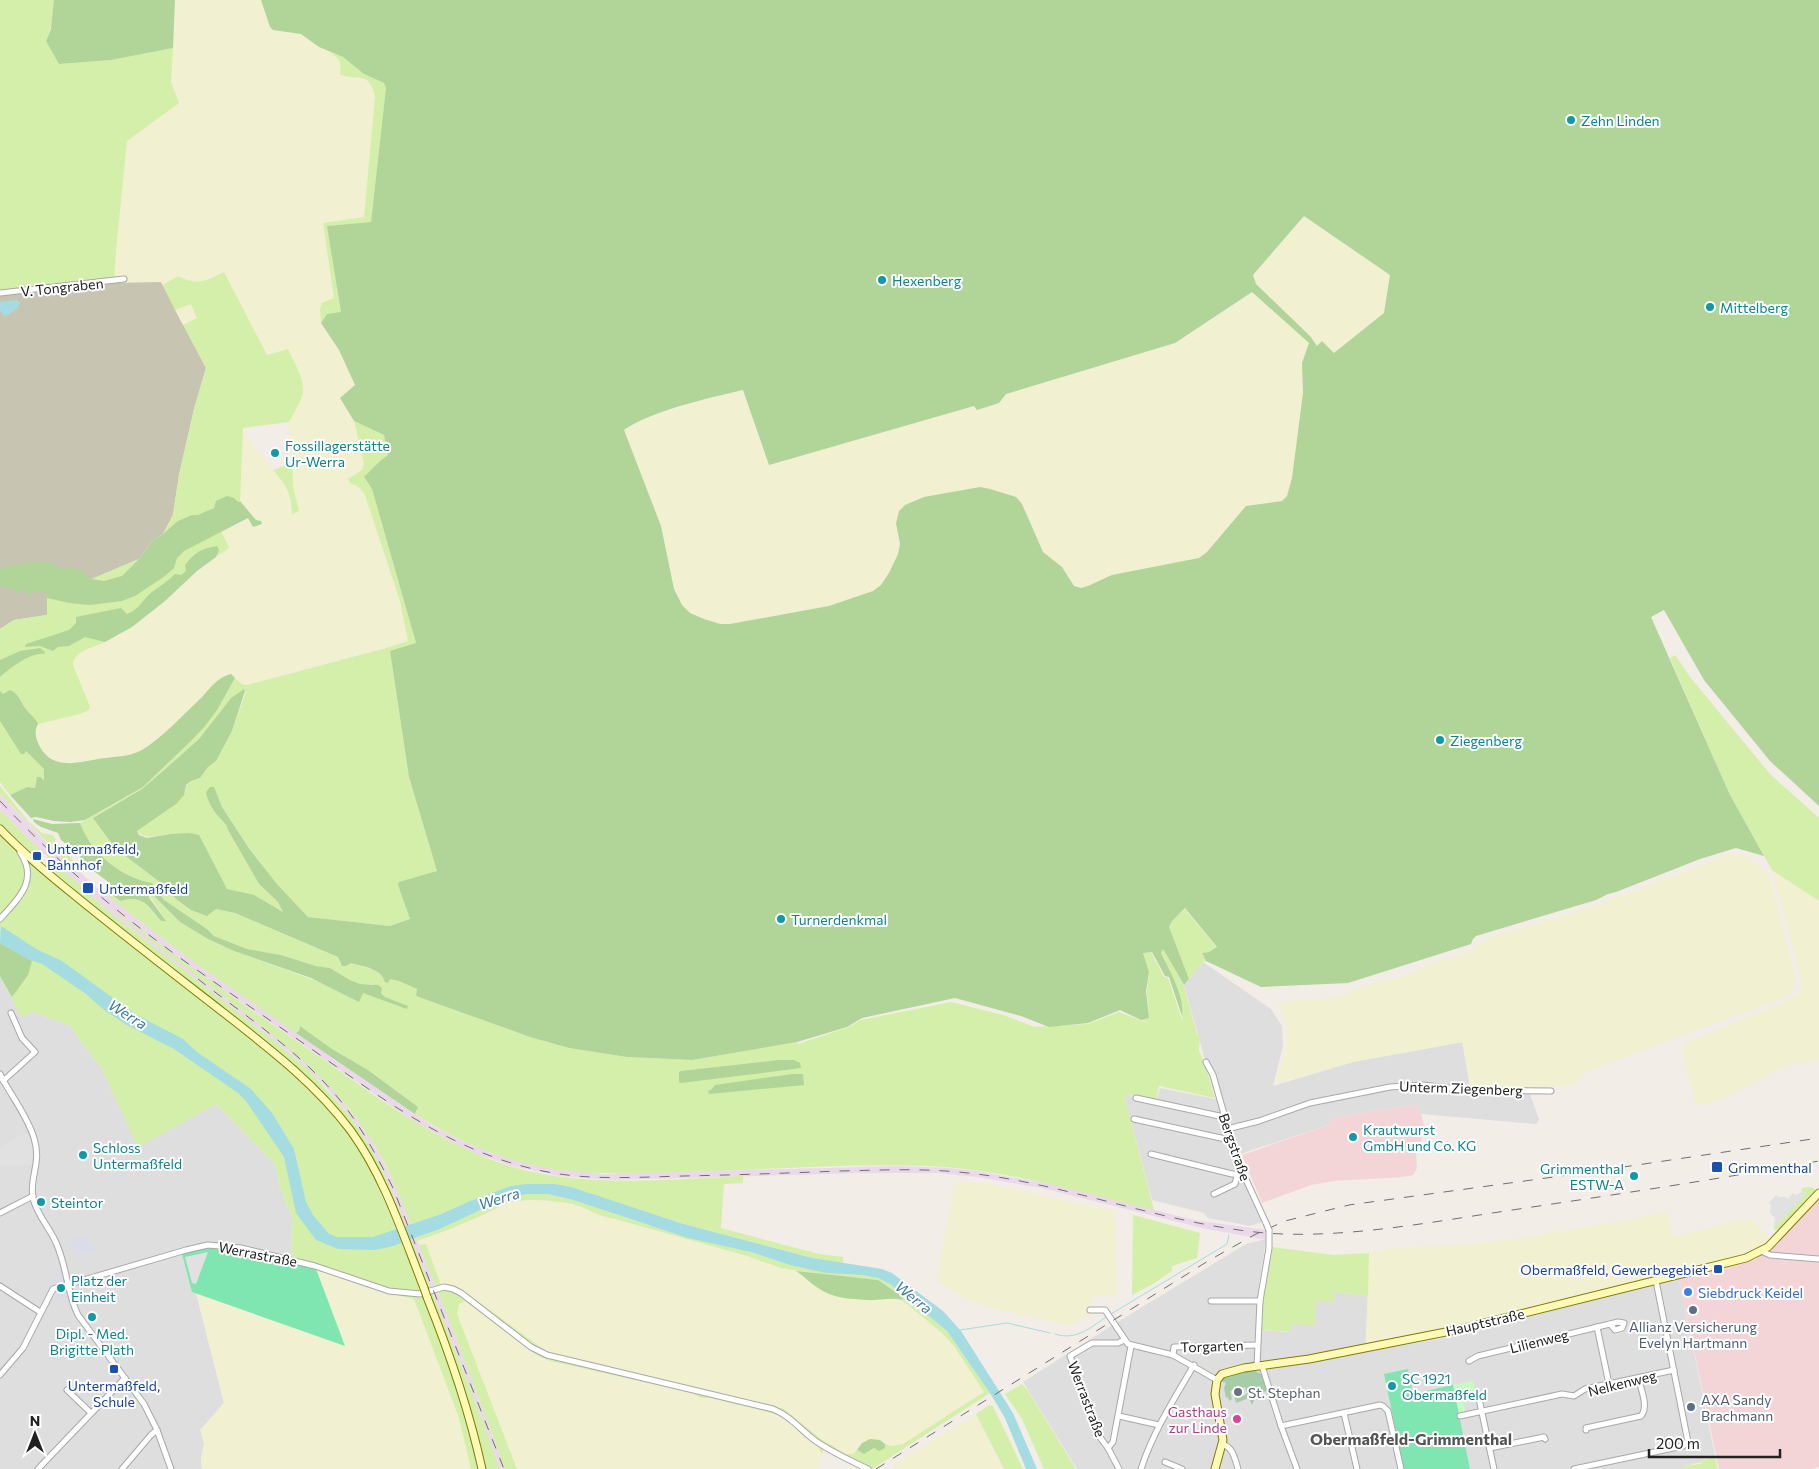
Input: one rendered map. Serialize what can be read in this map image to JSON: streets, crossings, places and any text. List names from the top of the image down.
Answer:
{
  "streets": {
    "main road": ["Hauptstraße"],
    "street": [
      "V. Tongraben",
      "Unterm Ziegenberg",
      "Bergstraße",
      "Werrastraße",
      "Lilienweg",
      "Torgarten",
      "Nelkenweg"
    ]
  },
  "crossings": [
    ["Unterm Ziegenberg", "Bergstraße"]
  ],
  "districts": ["Obermaßfeld-Grimmenthal"],
  "water": ["Werra"],
  "places": {
    "other": [
      "Zehn Linden",
      "Hexenberg",
      "Mittelberg",
      "Fossillagerstätte Ur-Werra",
      "Ziegenberg",
      "Turnerdenkmal",
      "Krautwurst GmbH und Co. KG",
      "Schloss Untermaßfeld",
      "Grimmenthal ESTW-A",
      "Steintor",
      "Platz der Einheit",
      "Siebdruck Keidel",
      "Allianz Versicherung Evelyn Hartmann",
      "Dipl. - Med. Brigitte Plath",
      "SC 1921 Obermaßfeld",
      "St. Stephan",
      "AXA Sandy Brachmann",
      "Gasthaus zur Linde"
    ],
    "transit": [
      "Untermaßfeld, Bahnhof",
      "Untermaßfeld",
      "Grimmenthal",
      "Obermaßfeld, Gewerbegebiet",
      "Untermaßfeld, Schule"
    ]
  },
  "scale_bar": "200 m",
  "north": "top"
}
